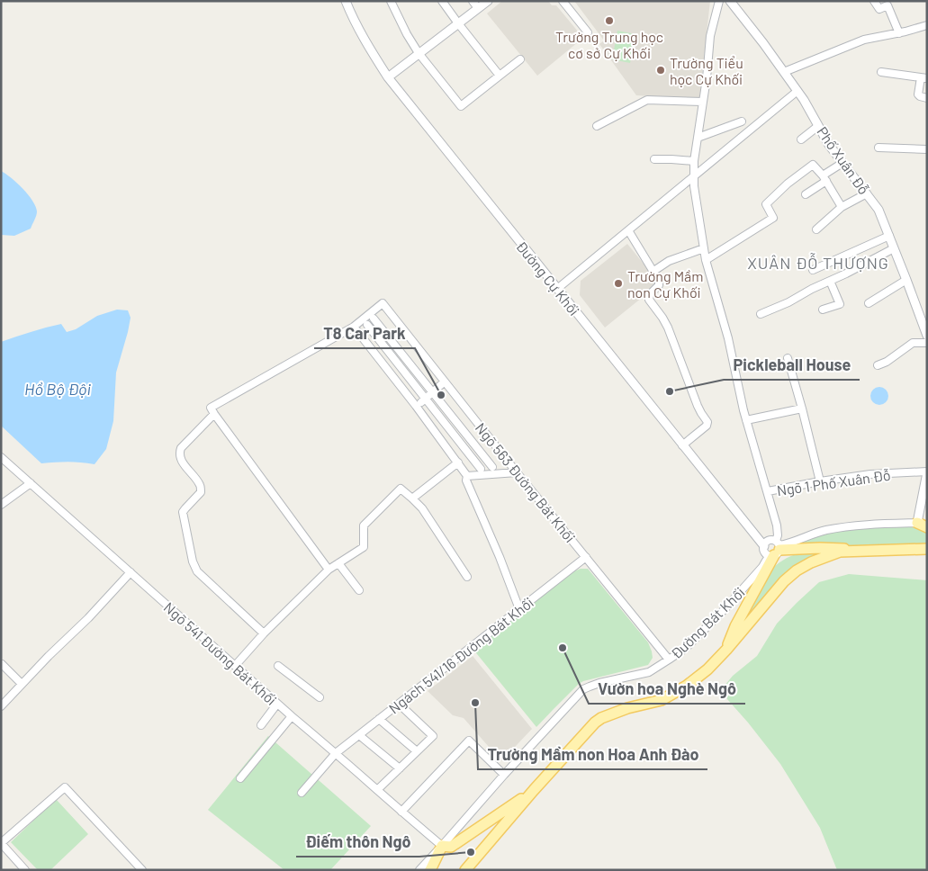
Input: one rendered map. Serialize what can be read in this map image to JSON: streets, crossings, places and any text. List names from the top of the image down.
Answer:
{
  "streets": {
    "street": [
      "Phố Xuân Đỗ",
      "Đường Cự Khối",
      "Ngõ 563 Đường Bát Khối",
      "Ngõ 1 Phố Xuân Đỗ",
      "Đường Bát Khối",
      "Ngõ 541 Đường Bát Khối",
      "Ngách 541/16 Đường Bát Khối"
    ]
  },
  "crossings": [
    ["Ngõ 563 Đường Bát Khối", "Đường Bát Khối"],
    ["Ngõ 563 Đường Bát Khối", "Ngách 541/16 Đường Bát Khối"],
    ["Đường Bát Khối", "Ngõ 541 Đường Bát Khối"],
    ["Ngõ 541 Đường Bát Khối", "Ngách 541/16 Đường Bát Khối"]
  ],
  "districts": ["XUÂN ĐỖ THƯỢNG"],
  "water": ["Hồ Bộ Đội"],
  "places": [
    "Trường Trung học cơ sở Cự Khối",
    "Trường Tiểu học Cự Khối",
    "Trường Mầm non Cự Khối",
    "Pickleball House",
    "T8 Car Park",
    "Vườn hoa Nghè Ngô",
    "Trường Mầm non Hoa Anh Đào",
    "Điếm thôn Ngô"
  ]
}
